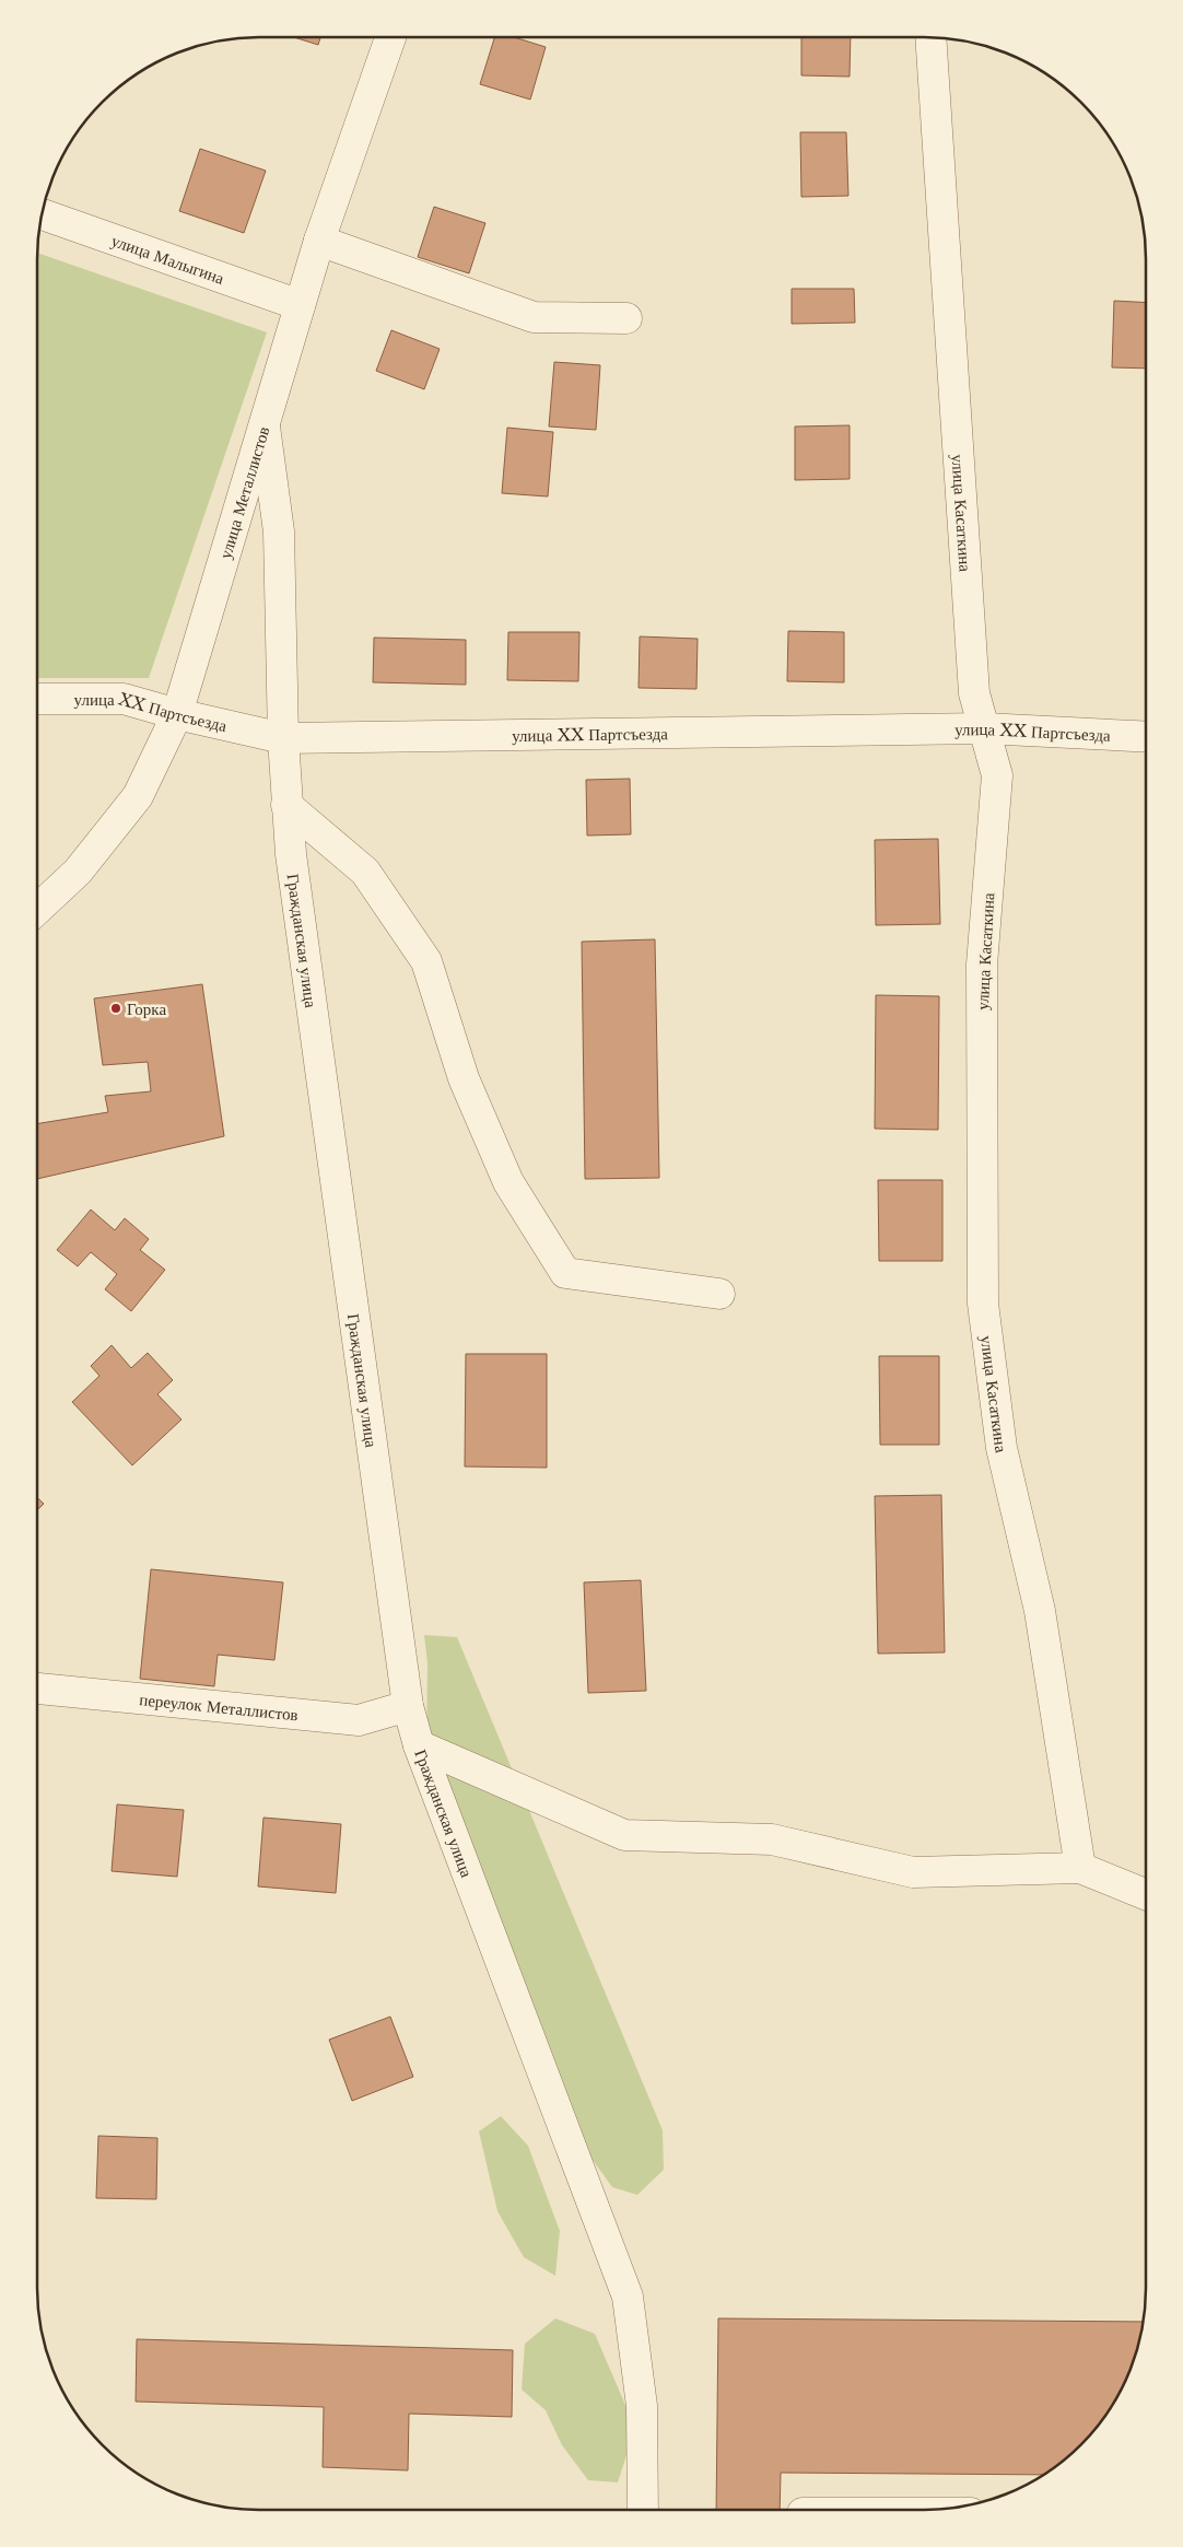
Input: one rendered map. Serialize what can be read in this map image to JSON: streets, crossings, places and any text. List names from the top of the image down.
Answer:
{
  "streets": {
    "street": [
      "улица Малыгина",
      "улица Металлистов",
      "улица Касаткина",
      "улица XX Партсъезда",
      "Гражданская улица",
      "переулок Металлистов"
    ]
  },
  "crossings": [
    ["улица Малыгина", "улица Металлистов"],
    ["улица Металлистов", "улица XX Партсъезда"],
    ["улица Металлистов", "Гражданская улица"],
    ["улица Касаткина", "улица XX Партсъезда"],
    ["улица XX Партсъезда", "Гражданская улица"],
    ["Гражданская улица", "переулок Металлистов"]
  ],
  "places": ["Горка"]
}
